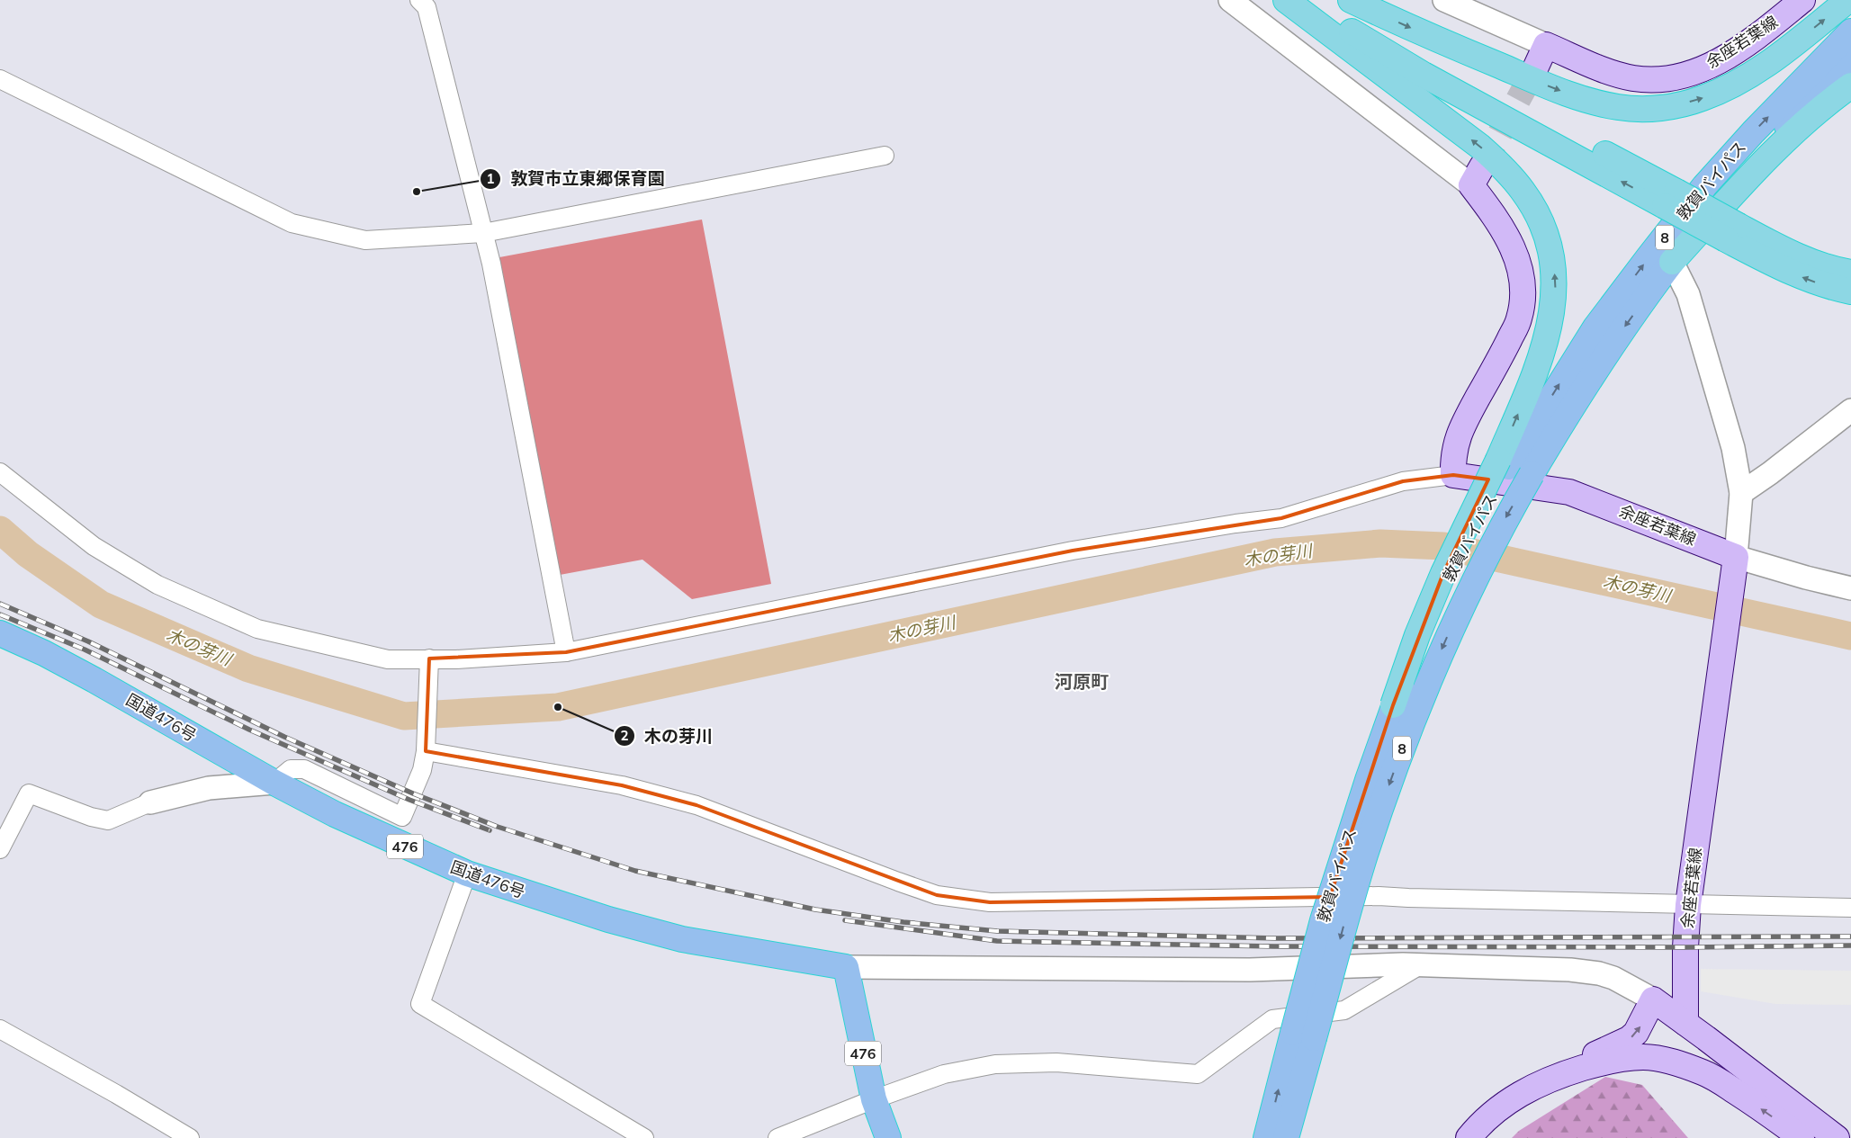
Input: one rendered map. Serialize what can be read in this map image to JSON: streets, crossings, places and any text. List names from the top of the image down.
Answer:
{
  "streets": {
    "highway": [
      "敦賀バイパス",
      "8",
      "国道476号",
      "476"
    ],
    "main road": ["余座若葉線"]
  },
  "crossings": [
    ["国道476号", "476"]
  ],
  "districts": ["河原町"],
  "water": ["木の芽川"],
  "places": ["敦賀市立東郷保育園", "木の芽川"]
}
